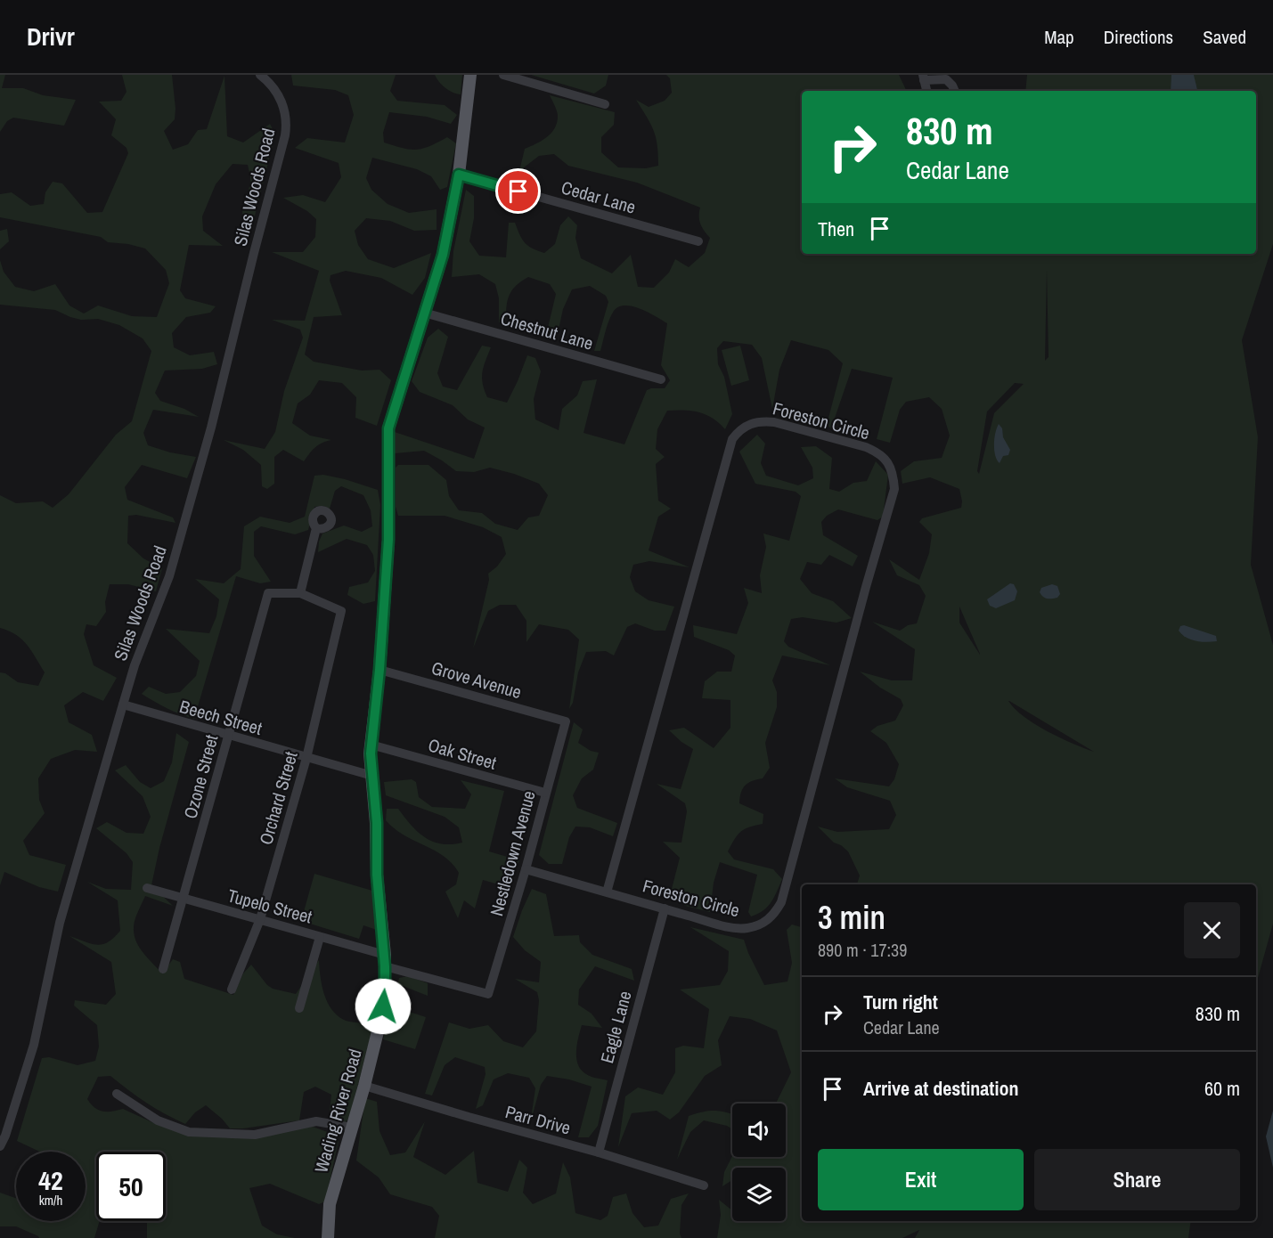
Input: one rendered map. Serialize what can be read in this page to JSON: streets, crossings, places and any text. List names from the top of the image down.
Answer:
{
  "streets": {
    "main road": ["Wading River Road"],
    "street": [
      "Silas Woods Road",
      "Cedar Lane",
      "Chestnut Lane",
      "Foreston Circle",
      "Grove Avenue",
      "Beech Street",
      "Oak Street",
      "Ozone Street",
      "Orchard Street",
      "Nestledown Avenue",
      "Tupelo Street",
      "Eagle Lane",
      "Parr Drive"
    ]
  },
  "crossings": [
    ["Silas Woods Road", "Beech Street"],
    ["Cedar Lane", "Wading River Road"],
    ["Chestnut Lane", "Wading River Road"],
    ["Foreston Circle", "Nestledown Avenue"],
    ["Foreston Circle", "Eagle Lane"],
    ["Grove Avenue", "Nestledown Avenue"],
    ["Grove Avenue", "Wading River Road"],
    ["Beech Street", "Ozone Street"],
    ["Beech Street", "Orchard Street"],
    ["Beech Street", "Wading River Road"],
    ["Oak Street", "Nestledown Avenue"],
    ["Oak Street", "Wading River Road"],
    ["Ozone Street", "Orchard Street"],
    ["Ozone Street", "Tupelo Street"],
    ["Orchard Street", "Tupelo Street"],
    ["Nestledown Avenue", "Tupelo Street"],
    ["Tupelo Street", "Wading River Road"],
    ["Eagle Lane", "Parr Drive"],
    ["Wading River Road", "Parr Drive"]
  ],
  "page": {
    "header": "Drivr",
    "nav": ["Map", "Directions", "Saved"],
    "turn": ["830 m", "Cedar Lane"],
    "then": "Then",
    "heading": ["3 min", "890 m · 17:39"],
    "list": [
      {
        "name": "Turn right",
        "note": "Cedar Lane",
        "value": "830 m"
      },
      {
        "name": "Arrive at destination",
        "value": "60 m"
      }
    ],
    "buttons": ["Exit", "Share"],
    "speed": "42 km/h",
    "limit": "50"
  }
}
